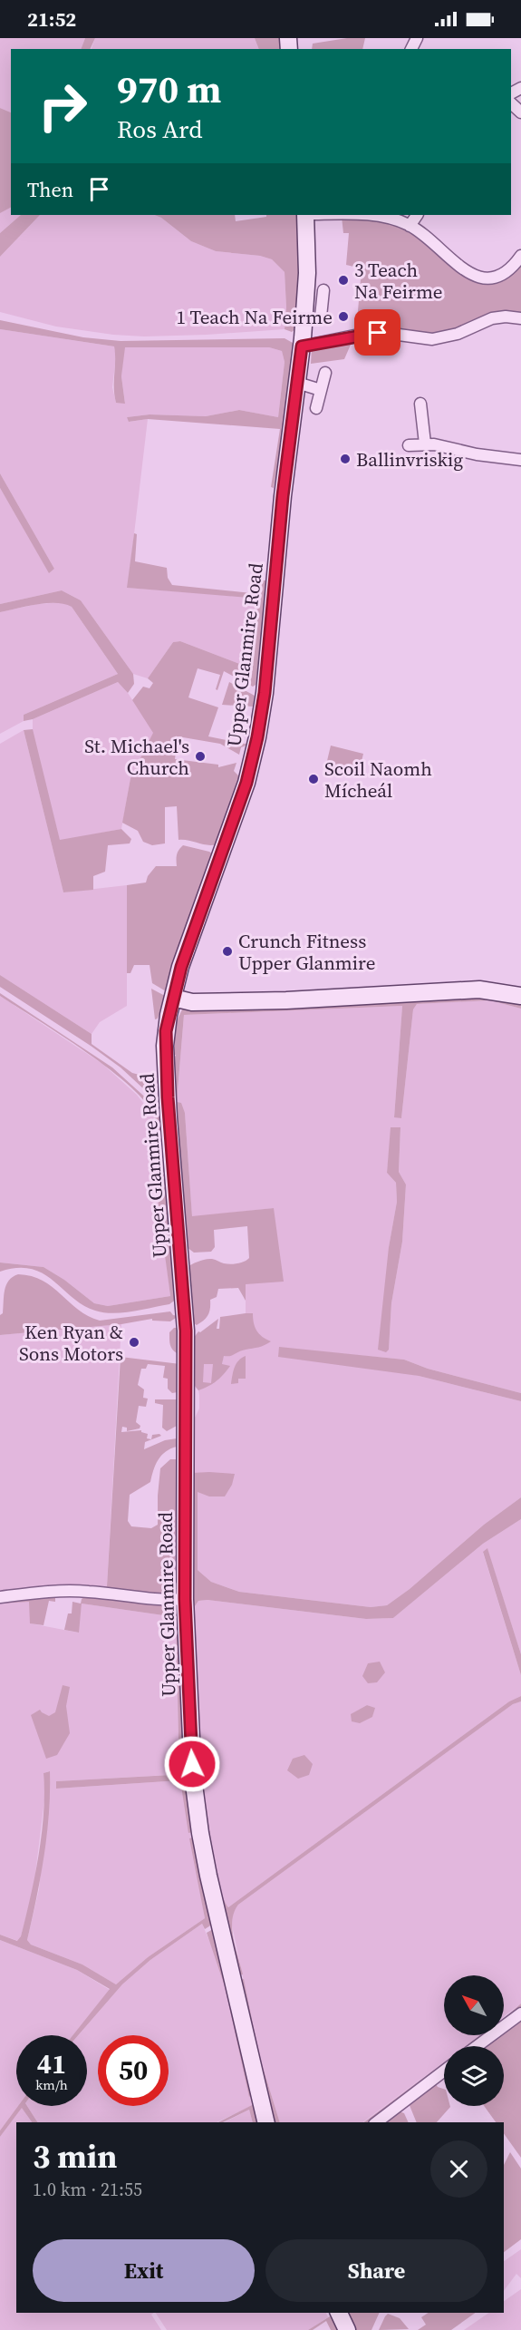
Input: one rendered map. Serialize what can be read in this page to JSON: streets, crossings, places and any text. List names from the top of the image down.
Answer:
{
  "streets": {
    "main road": ["Upper Glanmire Road"]
  },
  "places": [
    "3 Teach Na Feirme",
    "1 Teach Na Feirme",
    "Ballinvriskig",
    "St. Michael's Church",
    "Scoil Naomh Mícheál",
    "Crunch Fitness Upper Glanmire",
    "Ken Ryan & Sons Motors"
  ],
  "north": "top left",
  "page": {
    "status": "21:52",
    "turn": ["970 m", "Ros Ard"],
    "then": "Then",
    "speed": "41 km/h",
    "limit": "50",
    "heading": ["3 min", "1.0 km · 21:55"],
    "buttons": ["Exit", "Share"]
  }
}
